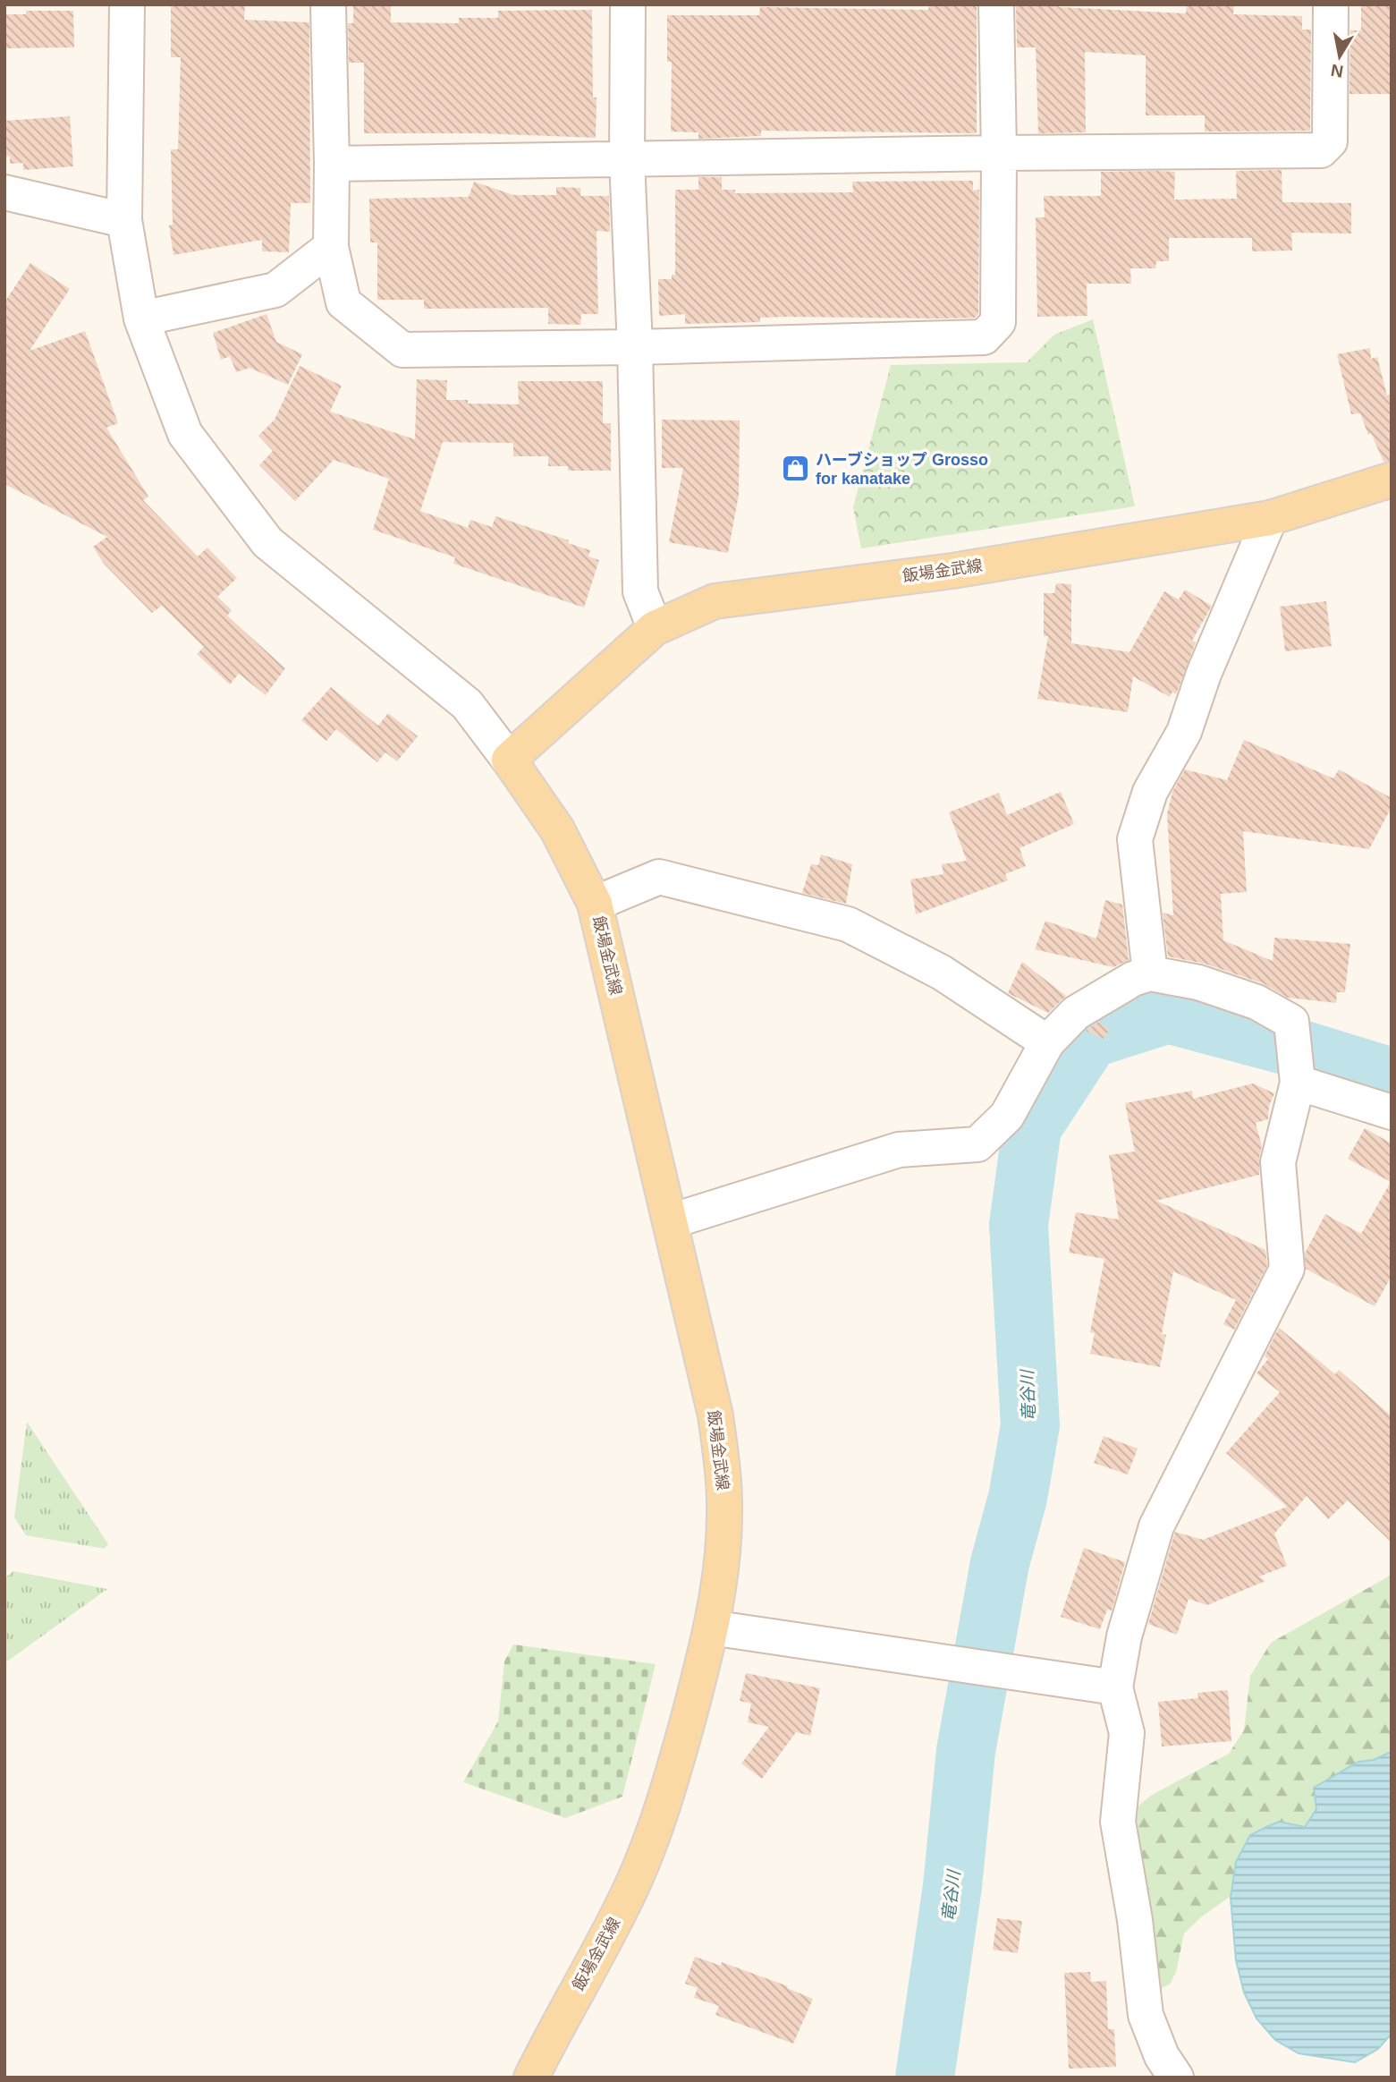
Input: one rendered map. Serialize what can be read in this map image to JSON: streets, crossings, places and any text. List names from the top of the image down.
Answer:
{
  "streets": {
    "main road": ["飯場金武線"]
  },
  "water": ["竜谷川"],
  "places": {
    "shop": ["ハーブショップ Grosso for kanatake"]
  },
  "north": "bottom"
}
